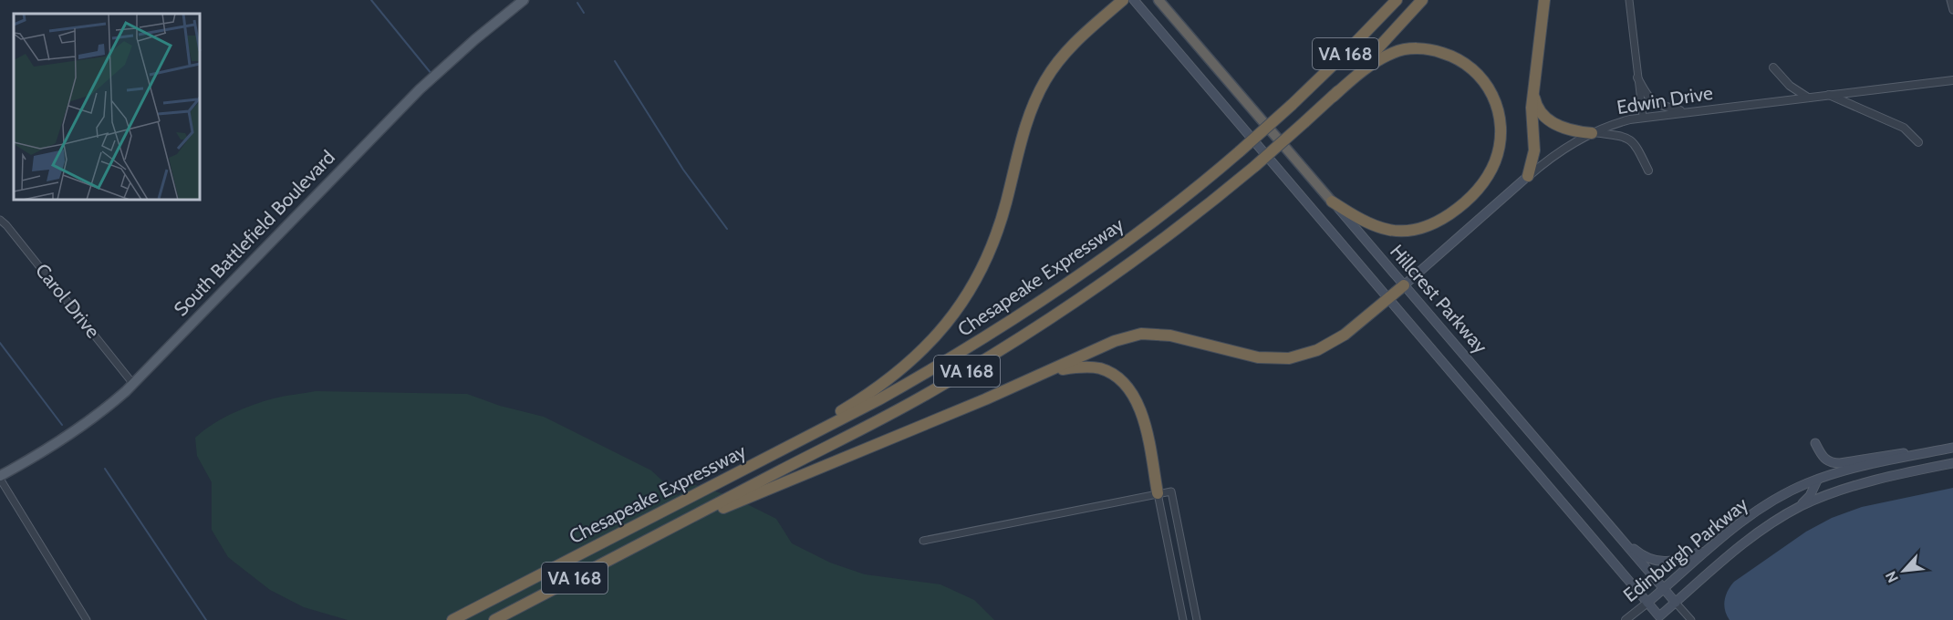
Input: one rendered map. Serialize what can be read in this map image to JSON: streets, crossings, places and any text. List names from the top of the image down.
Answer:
{
  "streets": {
    "highway": ["VA 168", "Chesapeake Expressway", "Hillcrest Parkway"],
    "main road": ["Edwin Drive", "South Battlefield Boulevard", "Edinburgh Parkway"],
    "street": ["Carol Drive"]
  },
  "crossings": [
    ["Edwin Drive", "Hillcrest Parkway"],
    ["South Battlefield Boulevard", "Carol Drive"],
    ["Hillcrest Parkway", "Edinburgh Parkway"]
  ],
  "north": "bottom left"
}
